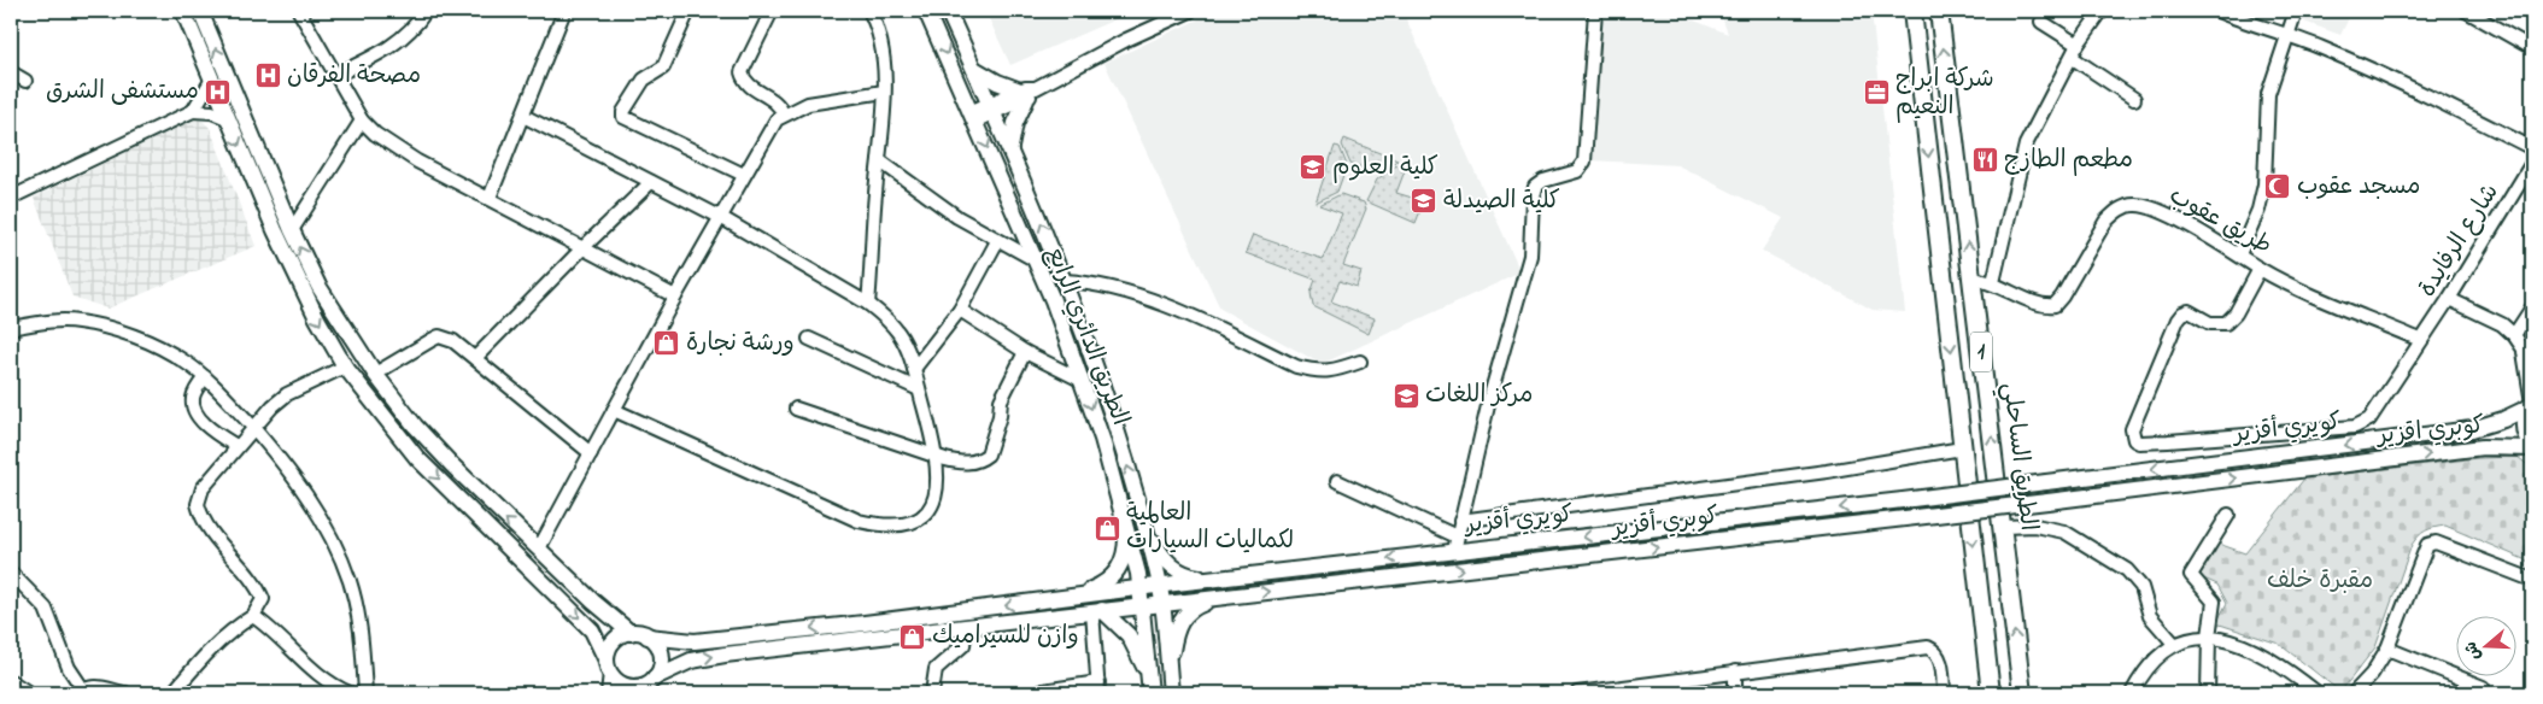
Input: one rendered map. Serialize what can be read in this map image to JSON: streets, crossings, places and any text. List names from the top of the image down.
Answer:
{
  "streets": {
    "highway": ["1", "الطريق الساحلي"],
    "main road": [
      "الطريق الدائري الرابع",
      "كويري أقزير",
      "كوبري اقزير",
      "كوبري أقزير"
    ],
    "street": ["طريق عقوب", "شارع الرفايدة"]
  },
  "crossings": [
    ["طريق عقوب", "شارع الرفايدة"],
    ["طريق عقوب", "الطريق الساحلي"],
    ["الطريق الدائري الرابع", "كويري أقزير"],
    ["الطريق الدائري الرابع", "كوبري أقزير"],
    ["كويري أقزير", "كوبري أقزير"],
    ["كوبري اقزير", "كوبري أقزير"]
  ],
  "one_way": ["كويري أقزير", "كوبري اقزير", "كوبري أقزير"],
  "parks": ["مقبرة خلف"],
  "places": {
    "hospital": ["مصحة الفرقان", "مستشفى الشرق"],
    "office": ["شركة ابراج النعيم"],
    "restaurant": ["مطعم الطازج"],
    "school or university": ["كلية العلوم", "كلية الصيدلة", "مركز اللغات"],
    "mosque": ["مسجد عقوب"],
    "shop": ["ورشة نجارة", "العالمية لكماليات السيارات", "وازن للسيراميك"]
  },
  "north": "left"
}
